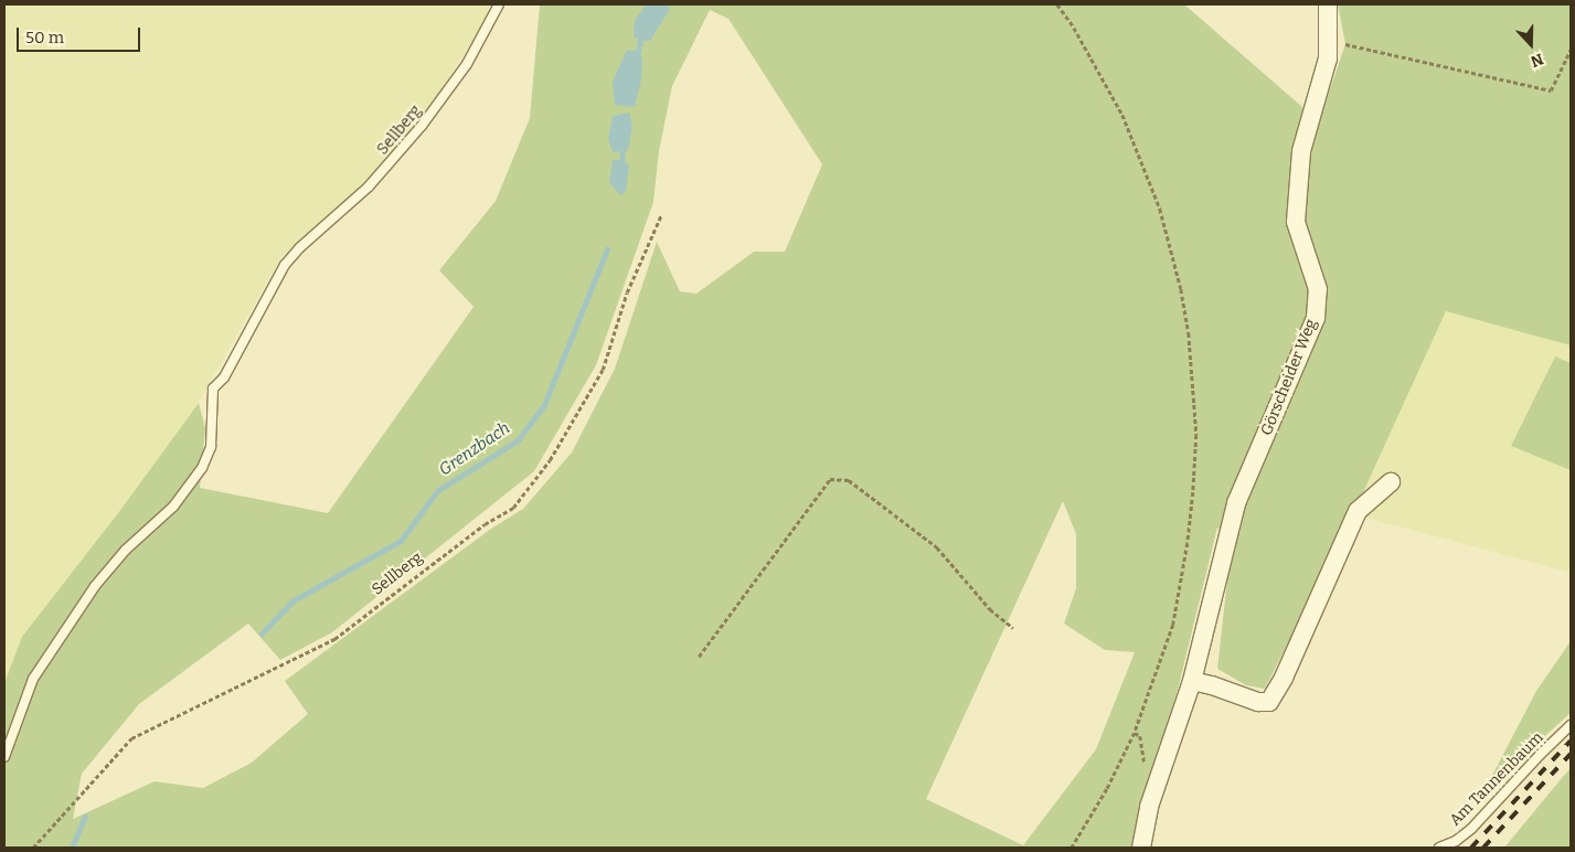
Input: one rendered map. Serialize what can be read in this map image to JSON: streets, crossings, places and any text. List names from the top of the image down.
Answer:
{
  "streets": {
    "street": ["Görscheider Weg"],
    "lane": ["Sellberg", "Am Tannenbaum"]
  },
  "water": ["Grenzbach"],
  "scale_bar": "50 m",
  "north": "bottom"
}
